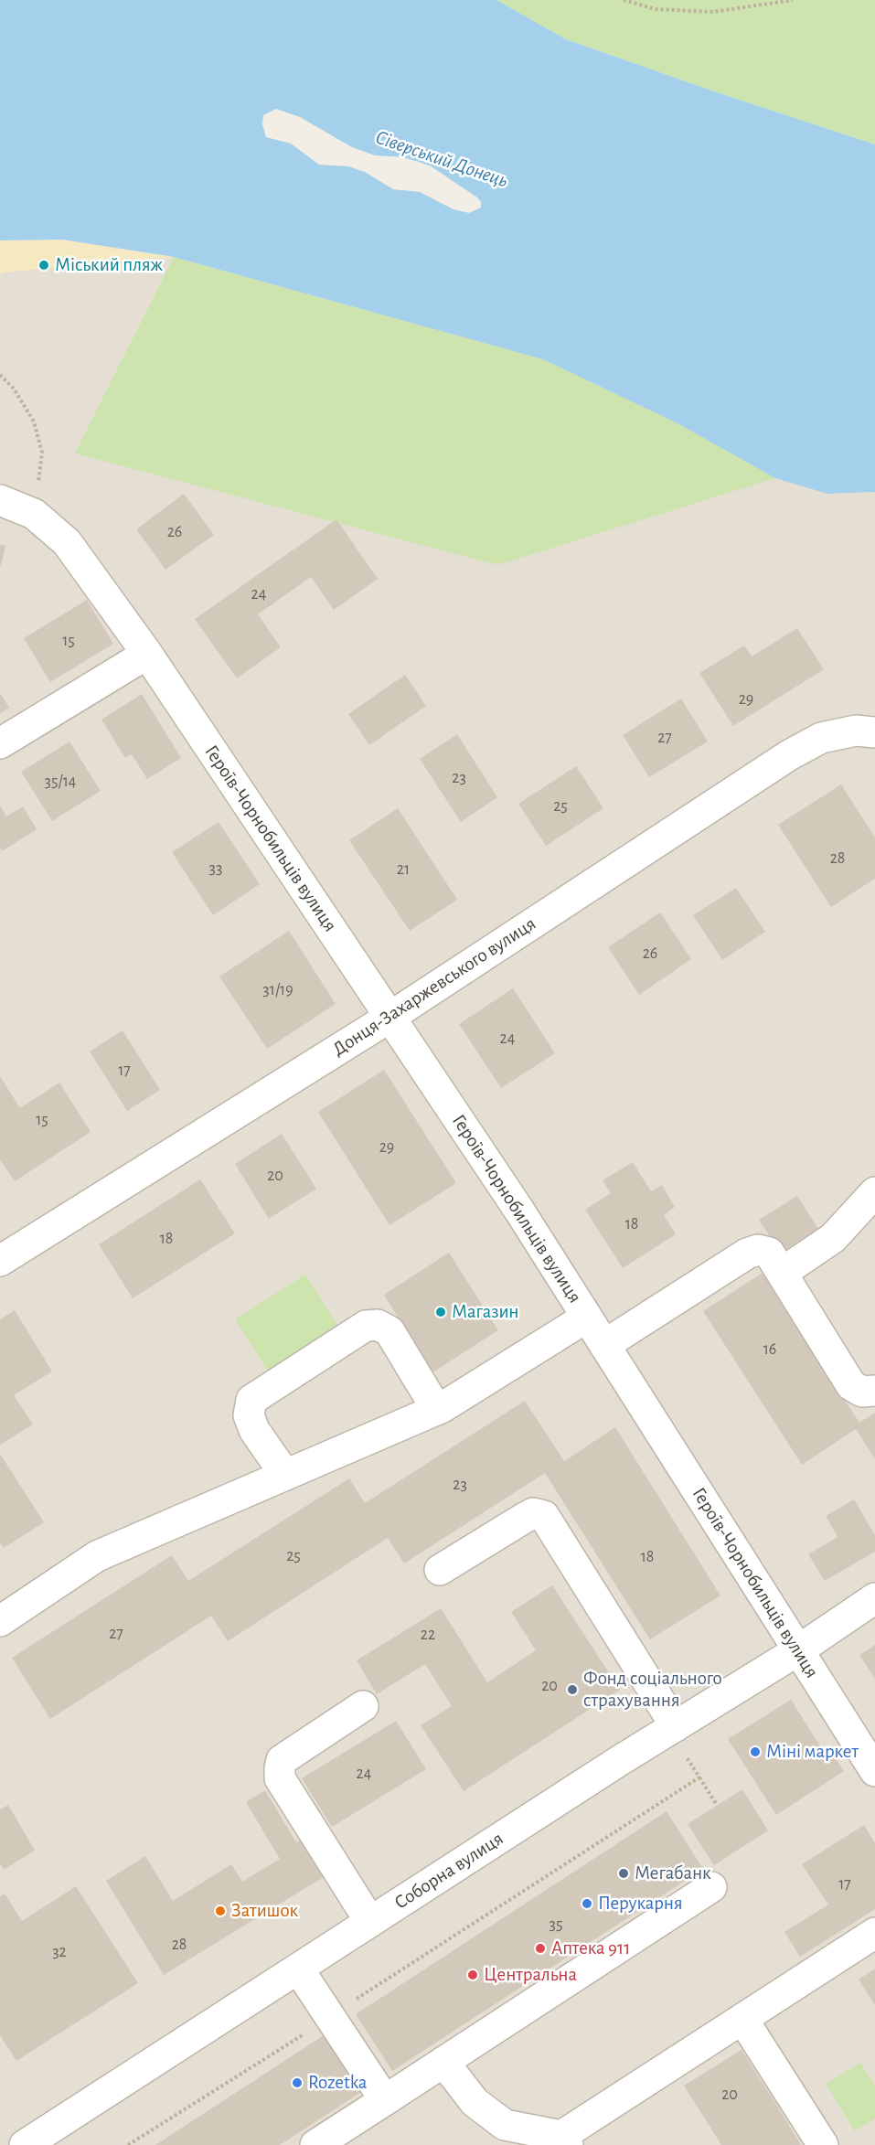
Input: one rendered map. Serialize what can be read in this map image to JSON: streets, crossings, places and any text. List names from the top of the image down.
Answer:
{
  "streets": {
    "street": ["Героїв-Чорнобильців вулиця", "Донця-Захаржевського вулиця", "Соборна вулиця"]
  },
  "crossings": [
    ["Героїв-Чорнобильців вулиця", "Донця-Захаржевського вулиця"],
    ["Героїв-Чорнобильців вулиця", "Соборна вулиця"]
  ],
  "water": ["Сіверський Донець"],
  "places": [
    "Міський пляж",
    "Магазин",
    "Фонд соціального страхування",
    "Міні маркет",
    "Мегабанк",
    "Перукарня",
    "Затишок",
    "Аптека 911",
    "Центральна",
    "Rozetka"
  ],
  "house_numbers": [
    "26",
    "24",
    "15",
    "29",
    "27",
    "23",
    "35/14",
    "25",
    "28",
    "33",
    "21",
    "26",
    "31/19",
    "24",
    "17",
    "15",
    "29",
    "20",
    "18",
    "18",
    "16",
    "23",
    "25",
    "18",
    "27",
    "22",
    "20",
    "24",
    "17",
    "35",
    "28",
    "32",
    "20"
  ]
}
